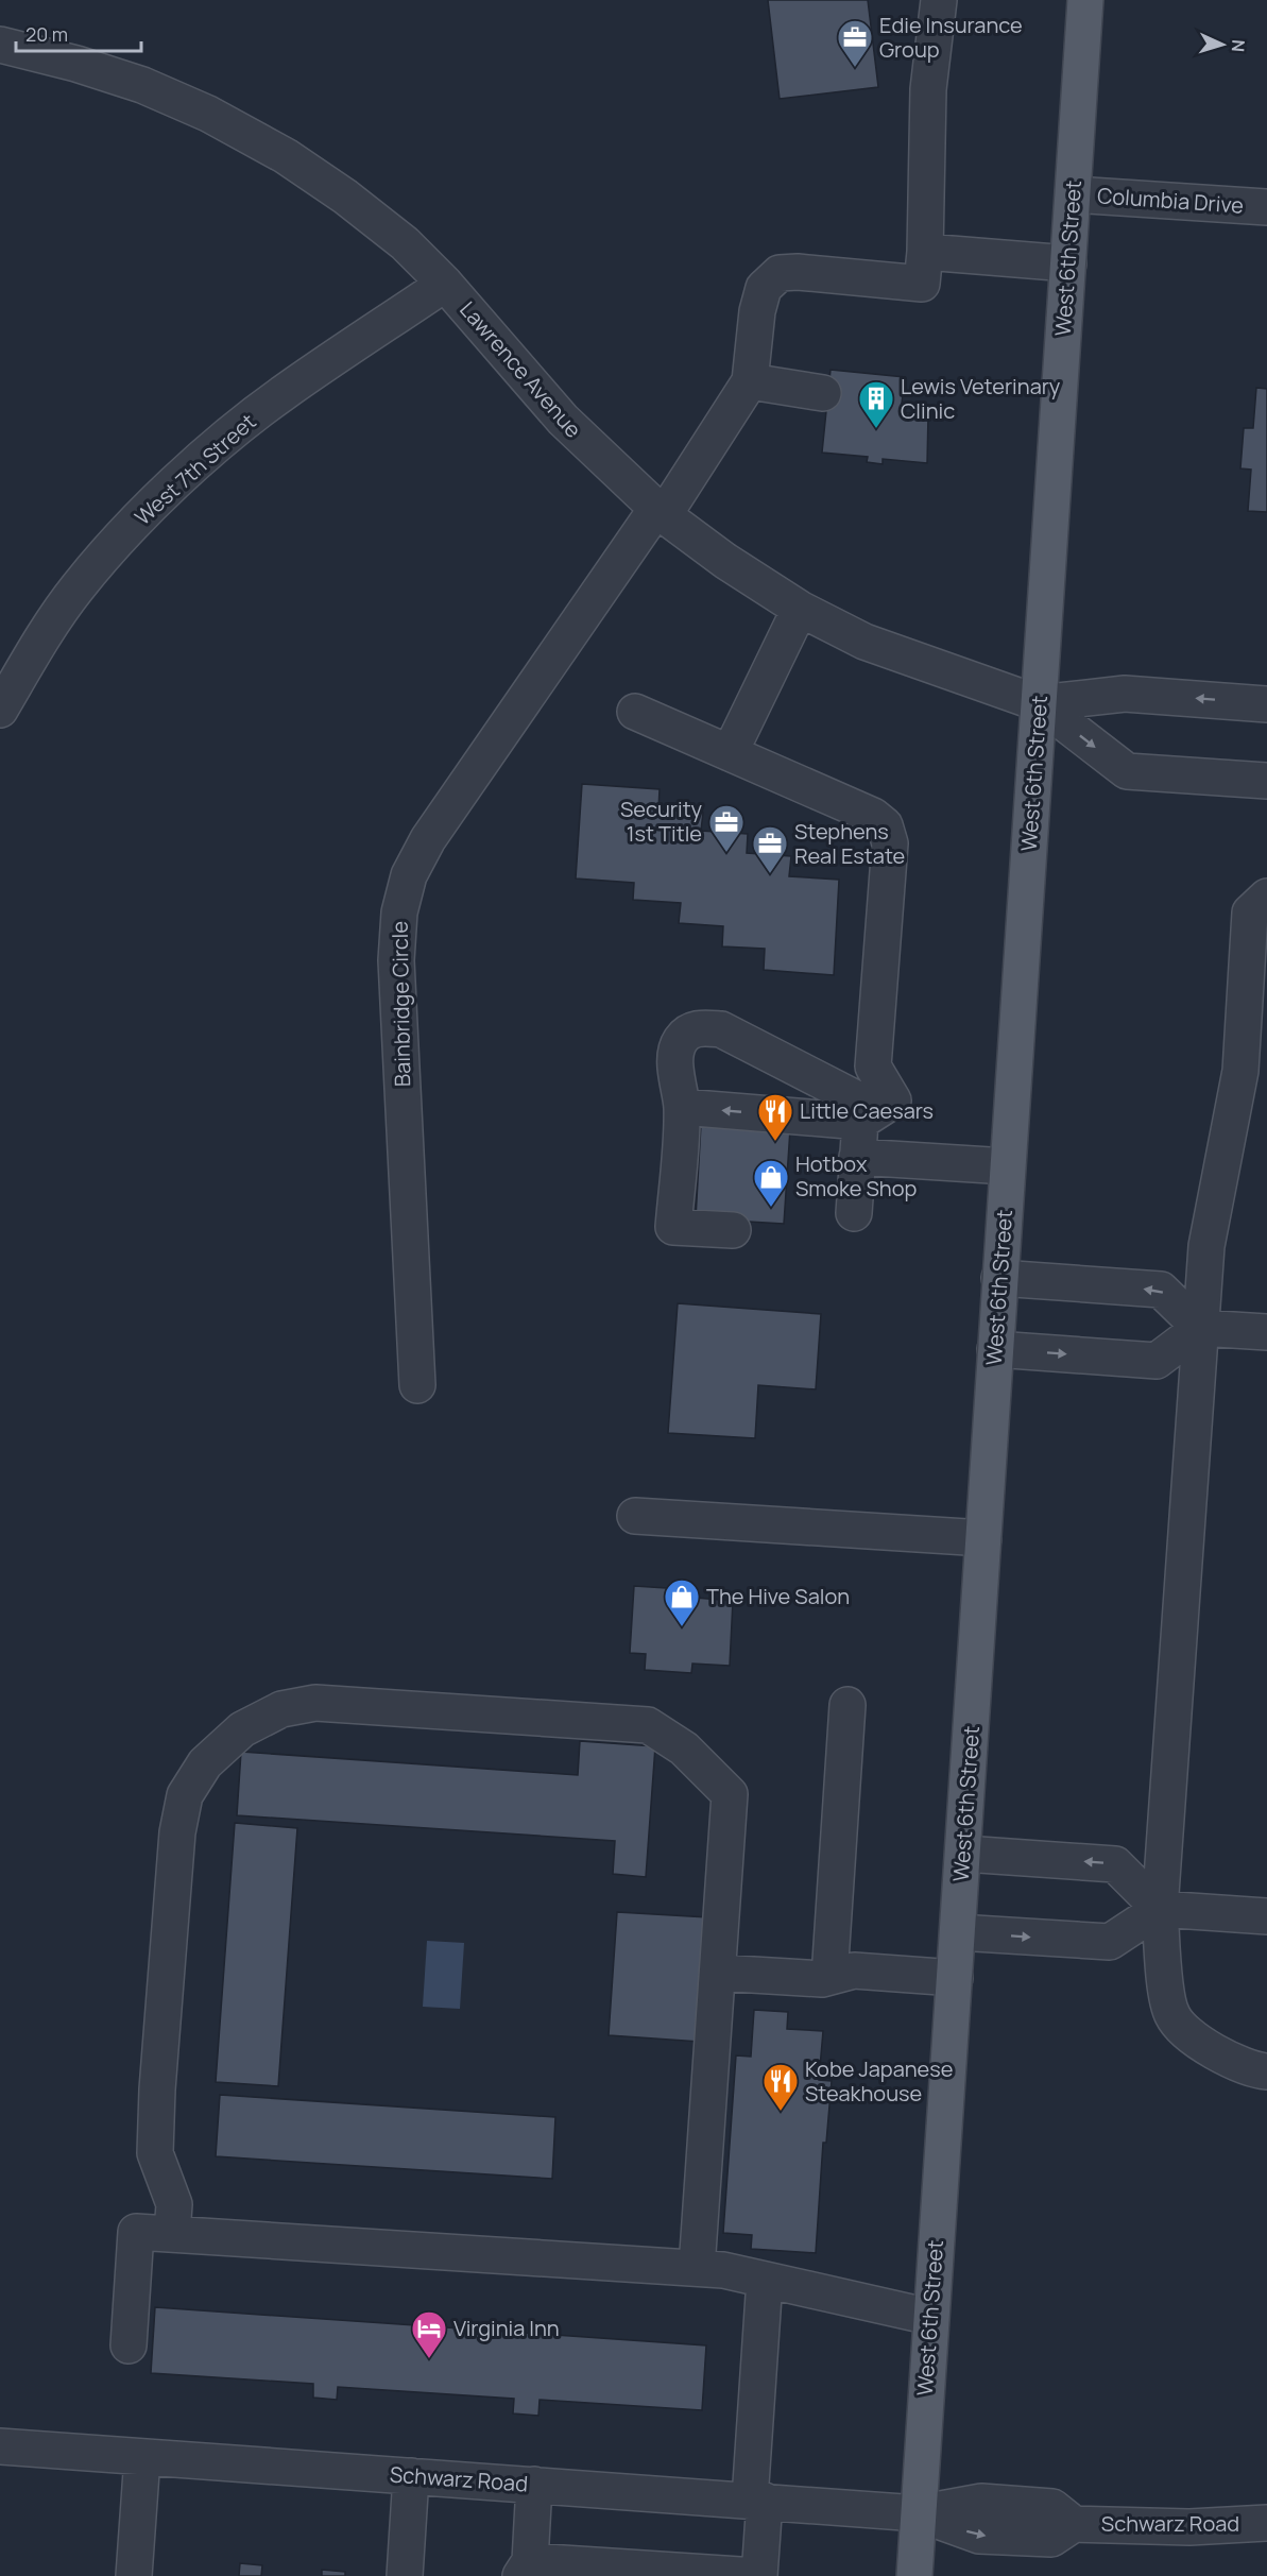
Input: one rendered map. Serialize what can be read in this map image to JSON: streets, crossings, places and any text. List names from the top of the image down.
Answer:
{
  "streets": {
    "main road": ["West 6th Street"],
    "street": [
      "Columbia Drive",
      "Lawrence Avenue",
      "West 7th Street",
      "Bainbridge Circle",
      "Schwarz Road"
    ]
  },
  "crossings": [
    ["Columbia Drive", "West 6th Street"],
    ["West 6th Street", "Lawrence Avenue"],
    ["West 6th Street", "Schwarz Road"],
    ["Lawrence Avenue", "West 7th Street"],
    ["Lawrence Avenue", "Bainbridge Circle"]
  ],
  "places": {
    "office": ["Edie Insurance Group", "Security 1st Title", "Stephens Real Estate"],
    "building": ["Lewis Veterinary Clinic"],
    "restaurant": ["Little Caesars", "Kobe Japanese Steakhouse"],
    "shop": ["Hotbox Smoke Shop", "The Hive Salon"],
    "hotel": ["Virginia Inn"]
  },
  "scale_bar": "20 m",
  "north": "right"
}
